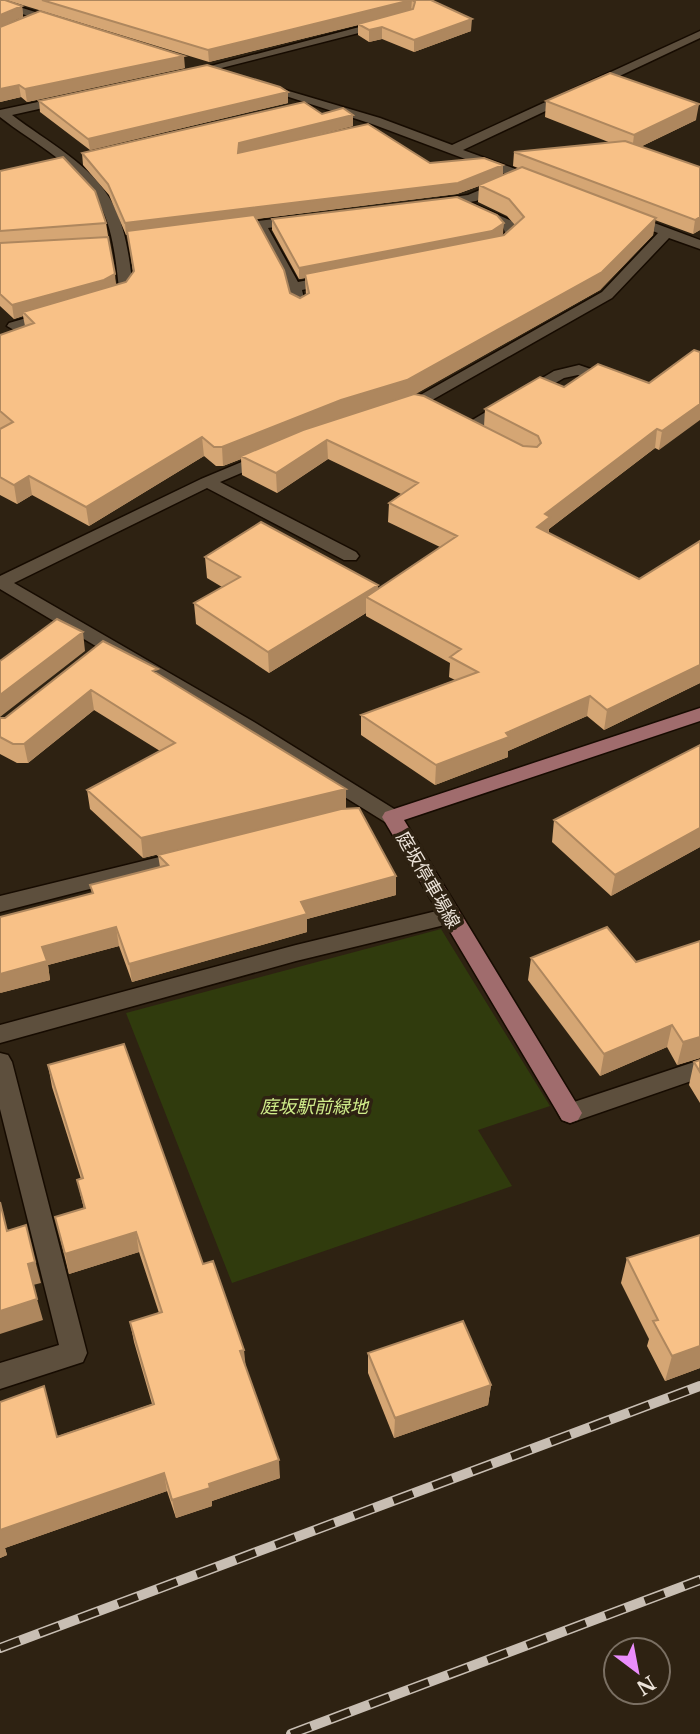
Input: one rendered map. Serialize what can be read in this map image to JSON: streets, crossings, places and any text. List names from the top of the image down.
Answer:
{
  "streets": {
    "main road": ["庭坂停車場線"]
  },
  "parks": ["庭坂駅前緑地"],
  "north": "bottom right"
}
